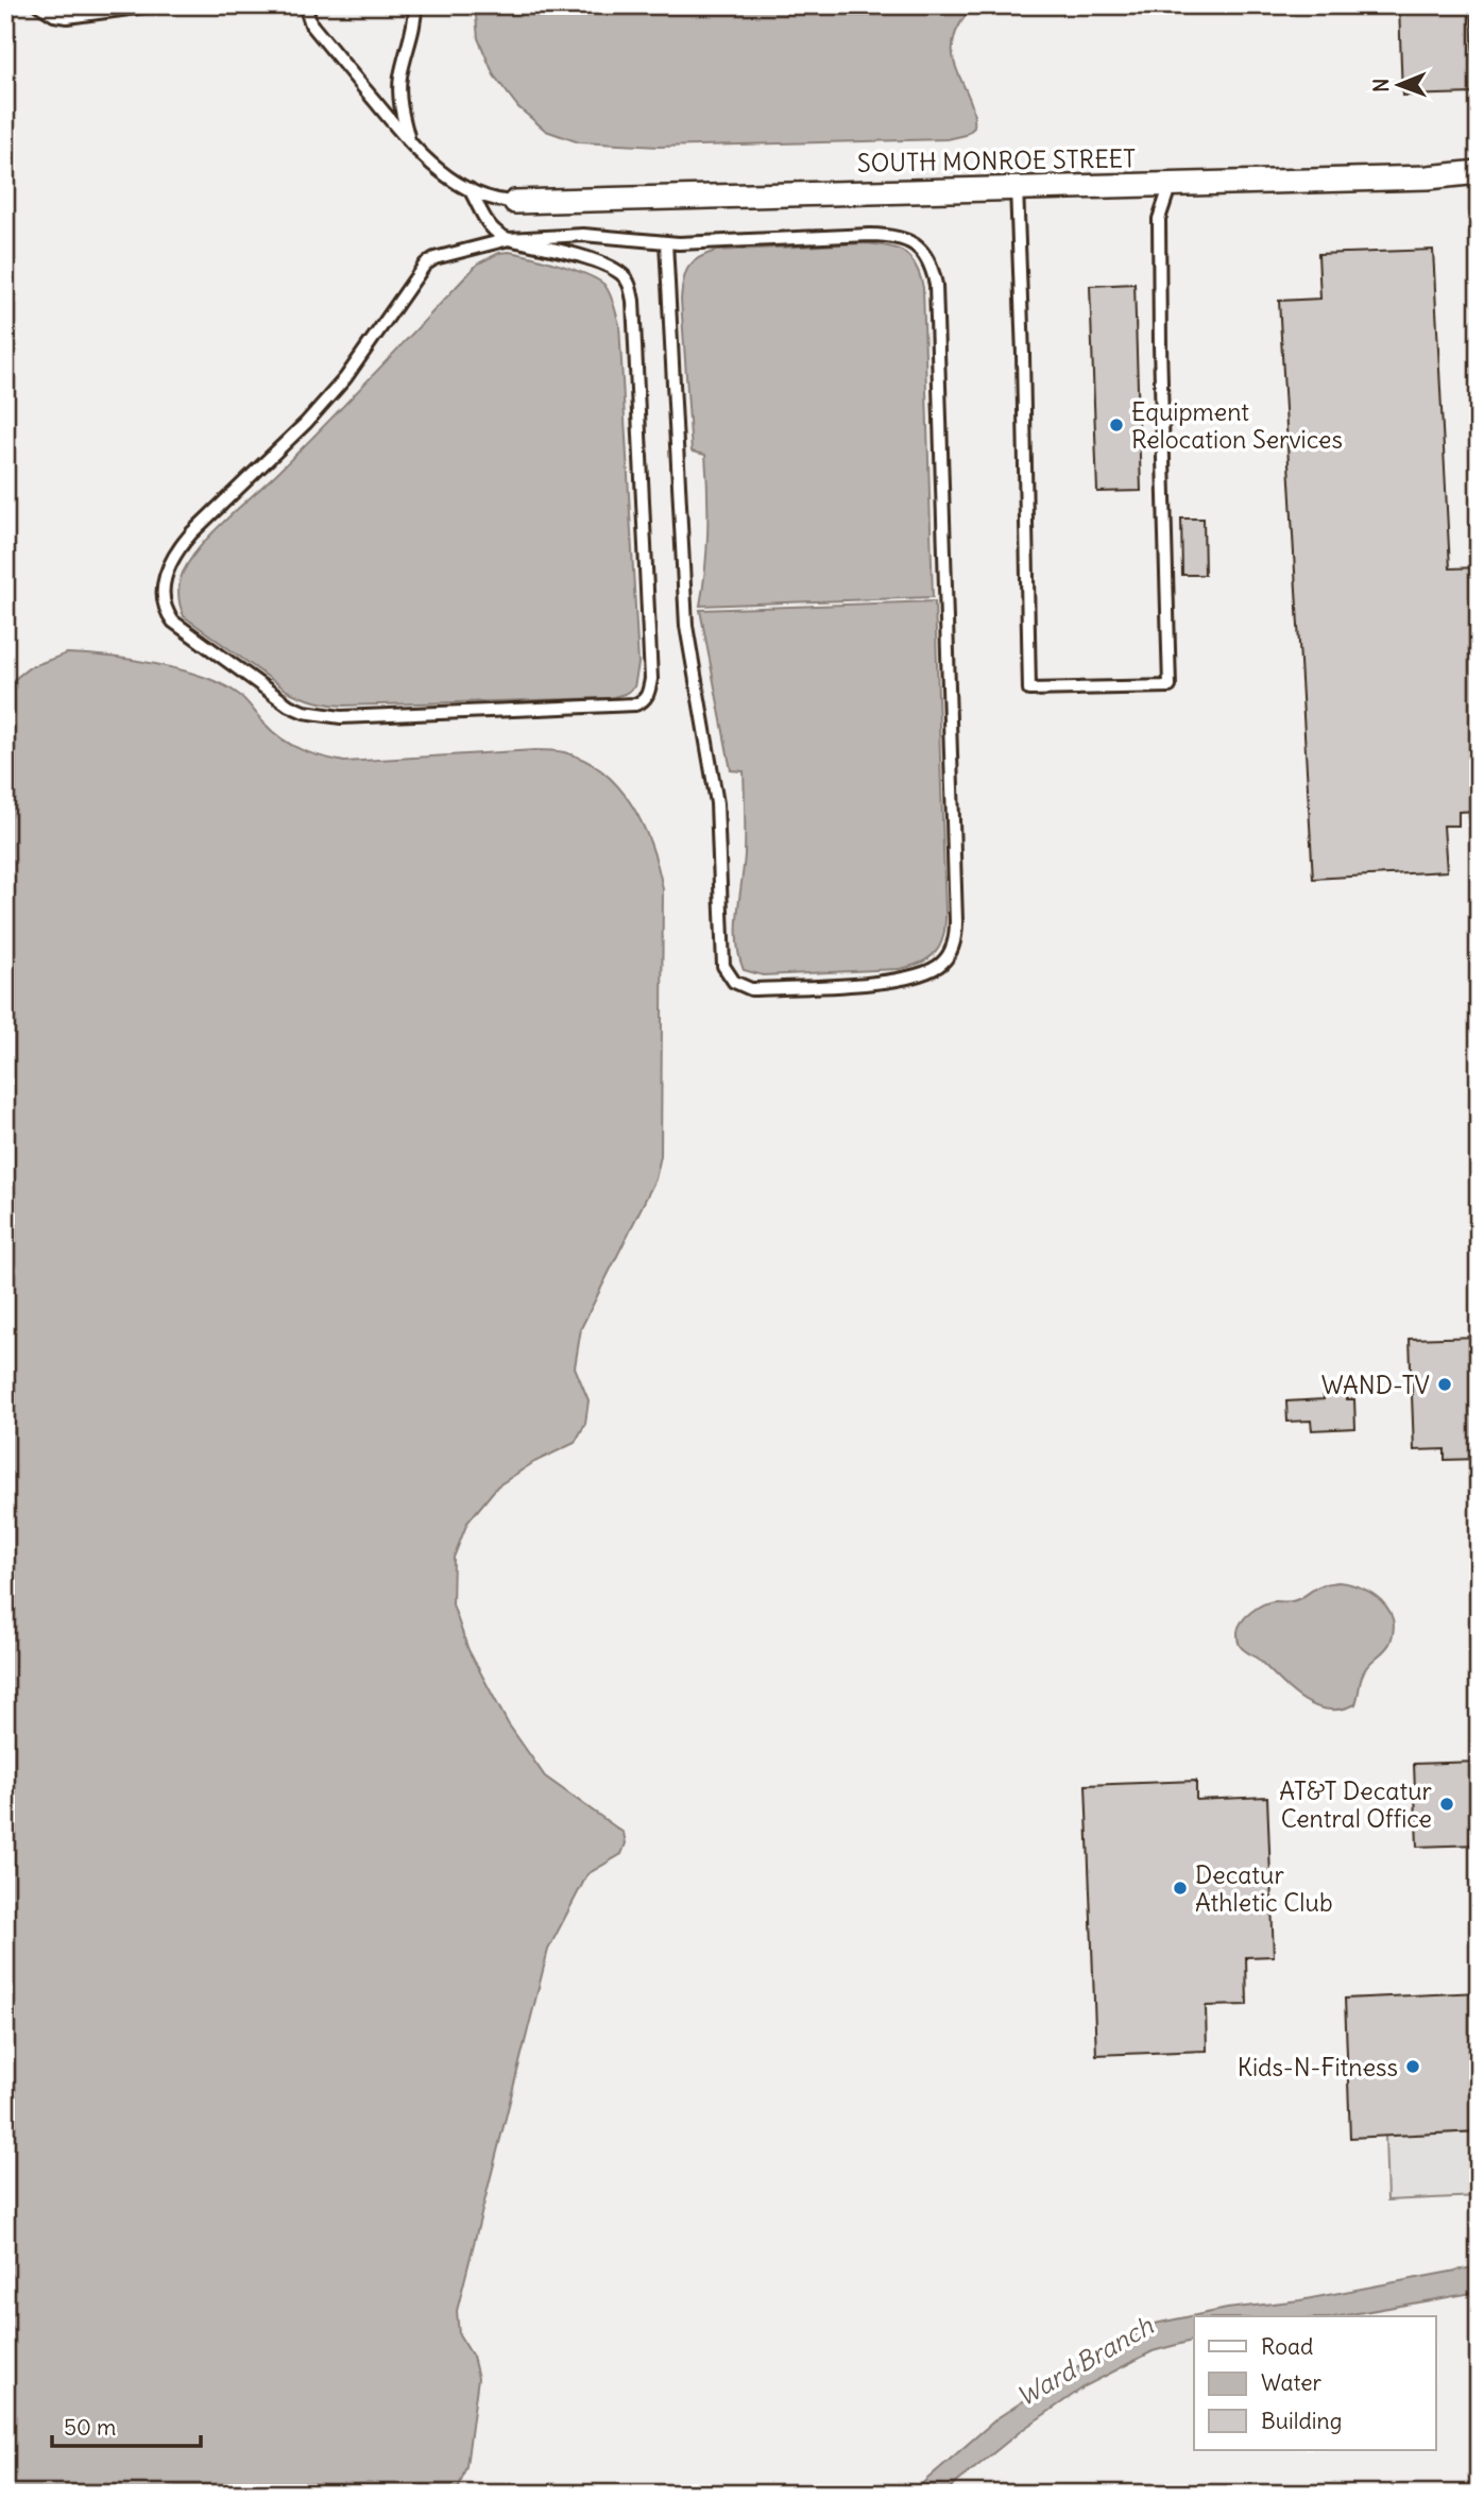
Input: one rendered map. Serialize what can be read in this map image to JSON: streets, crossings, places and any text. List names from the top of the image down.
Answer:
{
  "streets": {
    "street": ["SOUTH MONROE STREET"]
  },
  "water": ["Ward Branch"],
  "places": [
    "Equipment Relocation Services",
    "WAND-TV",
    "AT&T Decatur Central Office",
    "Decatur Athletic Club",
    "Kids-N-Fitness"
  ],
  "legend": ["Road", "Water", "Building"],
  "scale_bar": "50 m",
  "north": "left"
}
